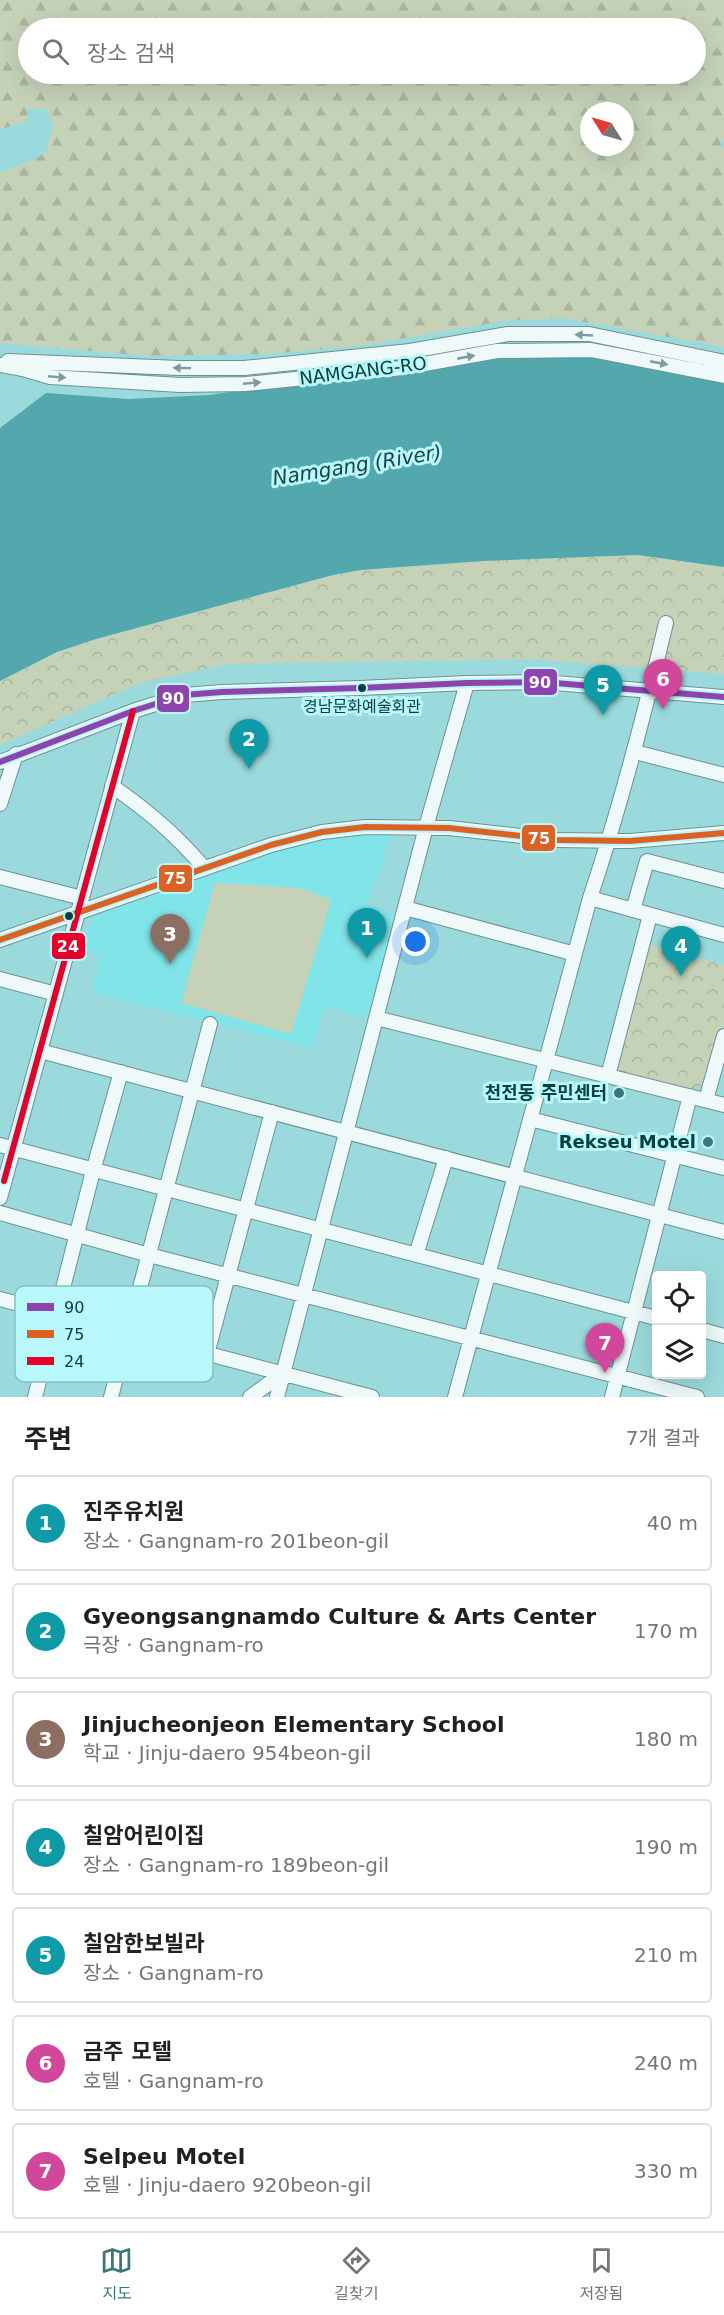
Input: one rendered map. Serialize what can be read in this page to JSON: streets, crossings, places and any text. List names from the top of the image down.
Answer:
{
  "streets": {
    "street": ["NAMGANG-RO"]
  },
  "water": ["Namgang (River)"],
  "places": ["경남문화예술회관", "천전동 주민센터", "Rekseu Motel"],
  "lines": ["transit line 90", "transit line 24", "transit line 75"],
  "legend": ["90", "75", "24"],
  "north": "top left",
  "page": {
    "search": "장소 검색",
    "pins": [
      "6",
      "5",
      "2",
      "1",
      "3",
      "4",
      "7"
    ],
    "heading": ["주변", "7개 결과"],
    "list": [
      {
        "mark": "1",
        "name": "진주유치원",
        "note": "장소 · Gangnam-ro 201beon-gil",
        "value": "40 m"
      },
      {
        "mark": "2",
        "name": "Gyeongsangnamdo Culture & Arts Center",
        "note": "극장 · Gangnam-ro",
        "value": "170 m"
      },
      {
        "mark": "3",
        "name": "Jinjucheonjeon Elementary School",
        "note": "학교 · Jinju-daero 954beon-gil",
        "value": "180 m"
      },
      {
        "mark": "4",
        "name": "칠암어린이집",
        "note": "장소 · Gangnam-ro 189beon-gil",
        "value": "190 m"
      },
      {
        "mark": "5",
        "name": "칠암한보빌라",
        "note": "장소 · Gangnam-ro",
        "value": "210 m"
      },
      {
        "mark": "6",
        "name": "금주 모텔",
        "note": "호텔 · Gangnam-ro",
        "value": "240 m"
      },
      {
        "mark": "7",
        "name": "Selpeu Motel",
        "note": "호텔 · Jinju-daero 920beon-gil",
        "value": "330 m"
      }
    ],
    "nav": ["지도", "길찾기", "저장됨"]
  }
}
